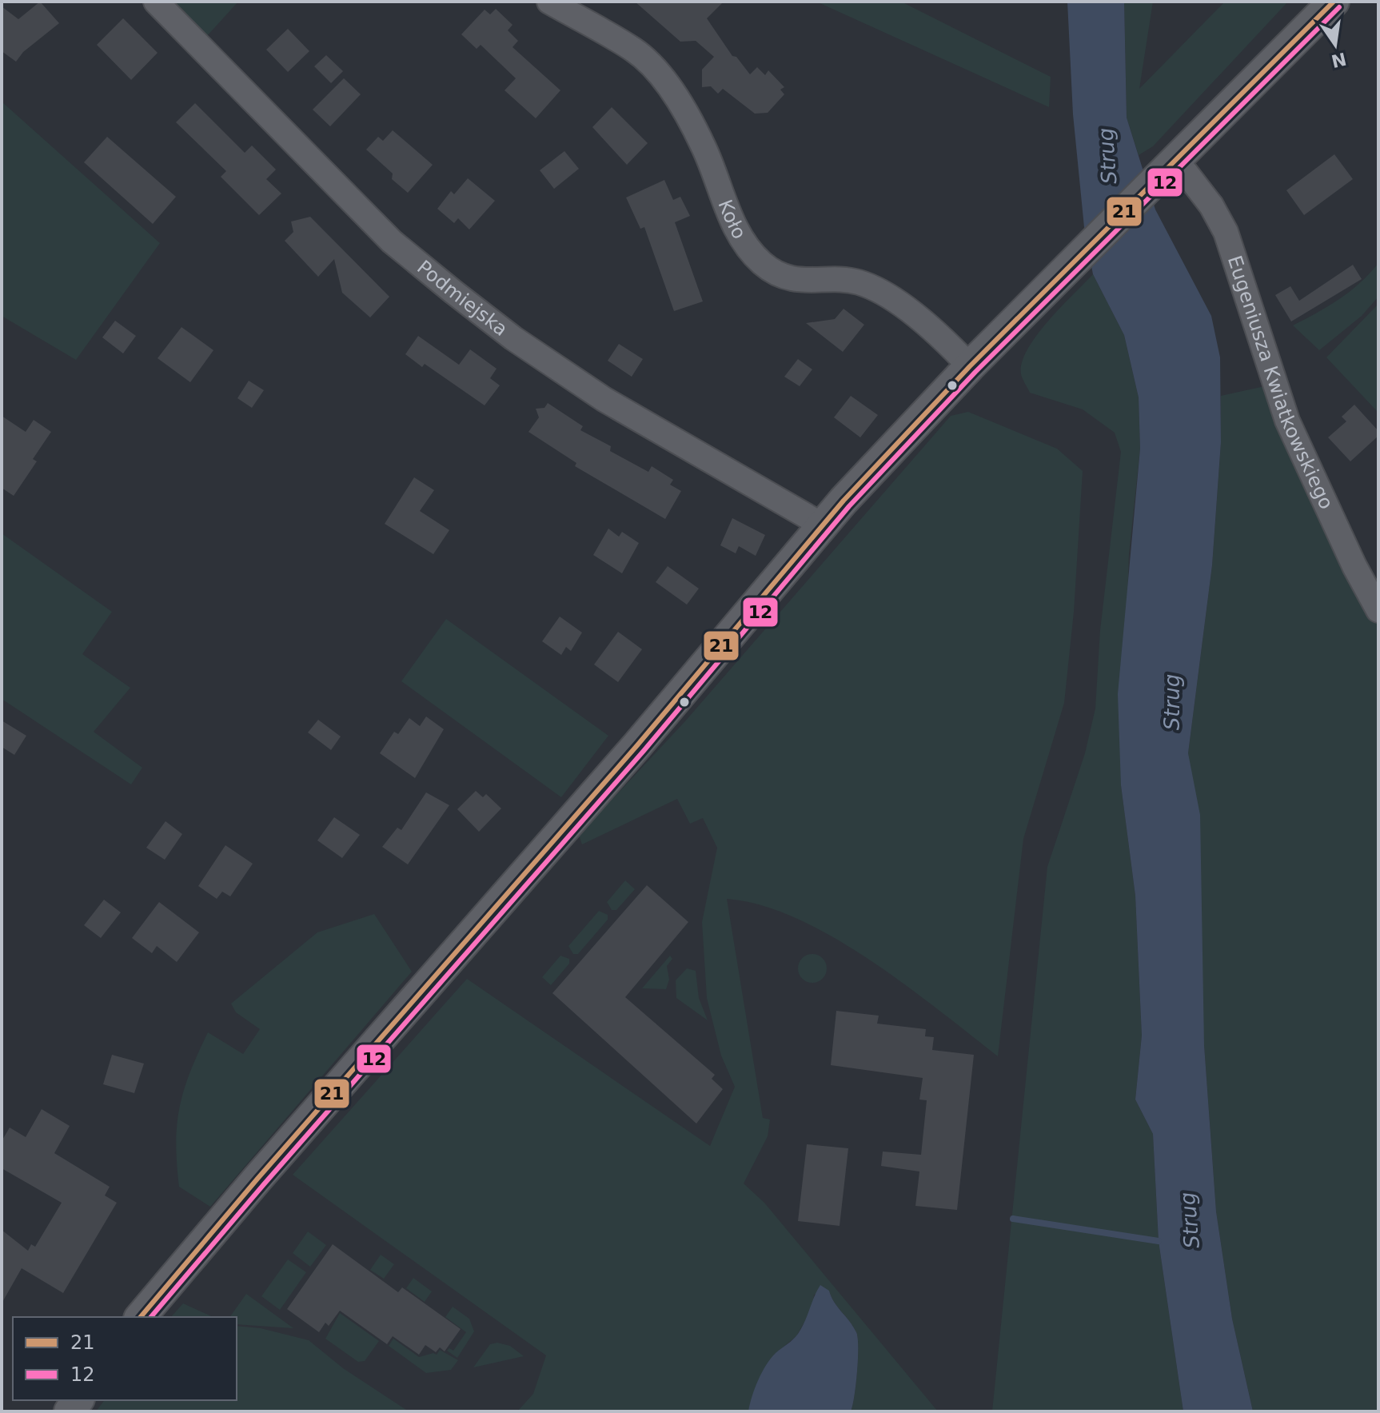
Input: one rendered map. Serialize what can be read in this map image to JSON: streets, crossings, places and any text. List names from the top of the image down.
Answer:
{
  "streets": {
    "street": ["Koło", "Podmiejska", "Eugeniusza Kwiatkowskiego"]
  },
  "water": ["Strug"],
  "lines": ["transit line 21", "transit line 12"],
  "legend": ["21", "12"],
  "north": "bottom"
}
